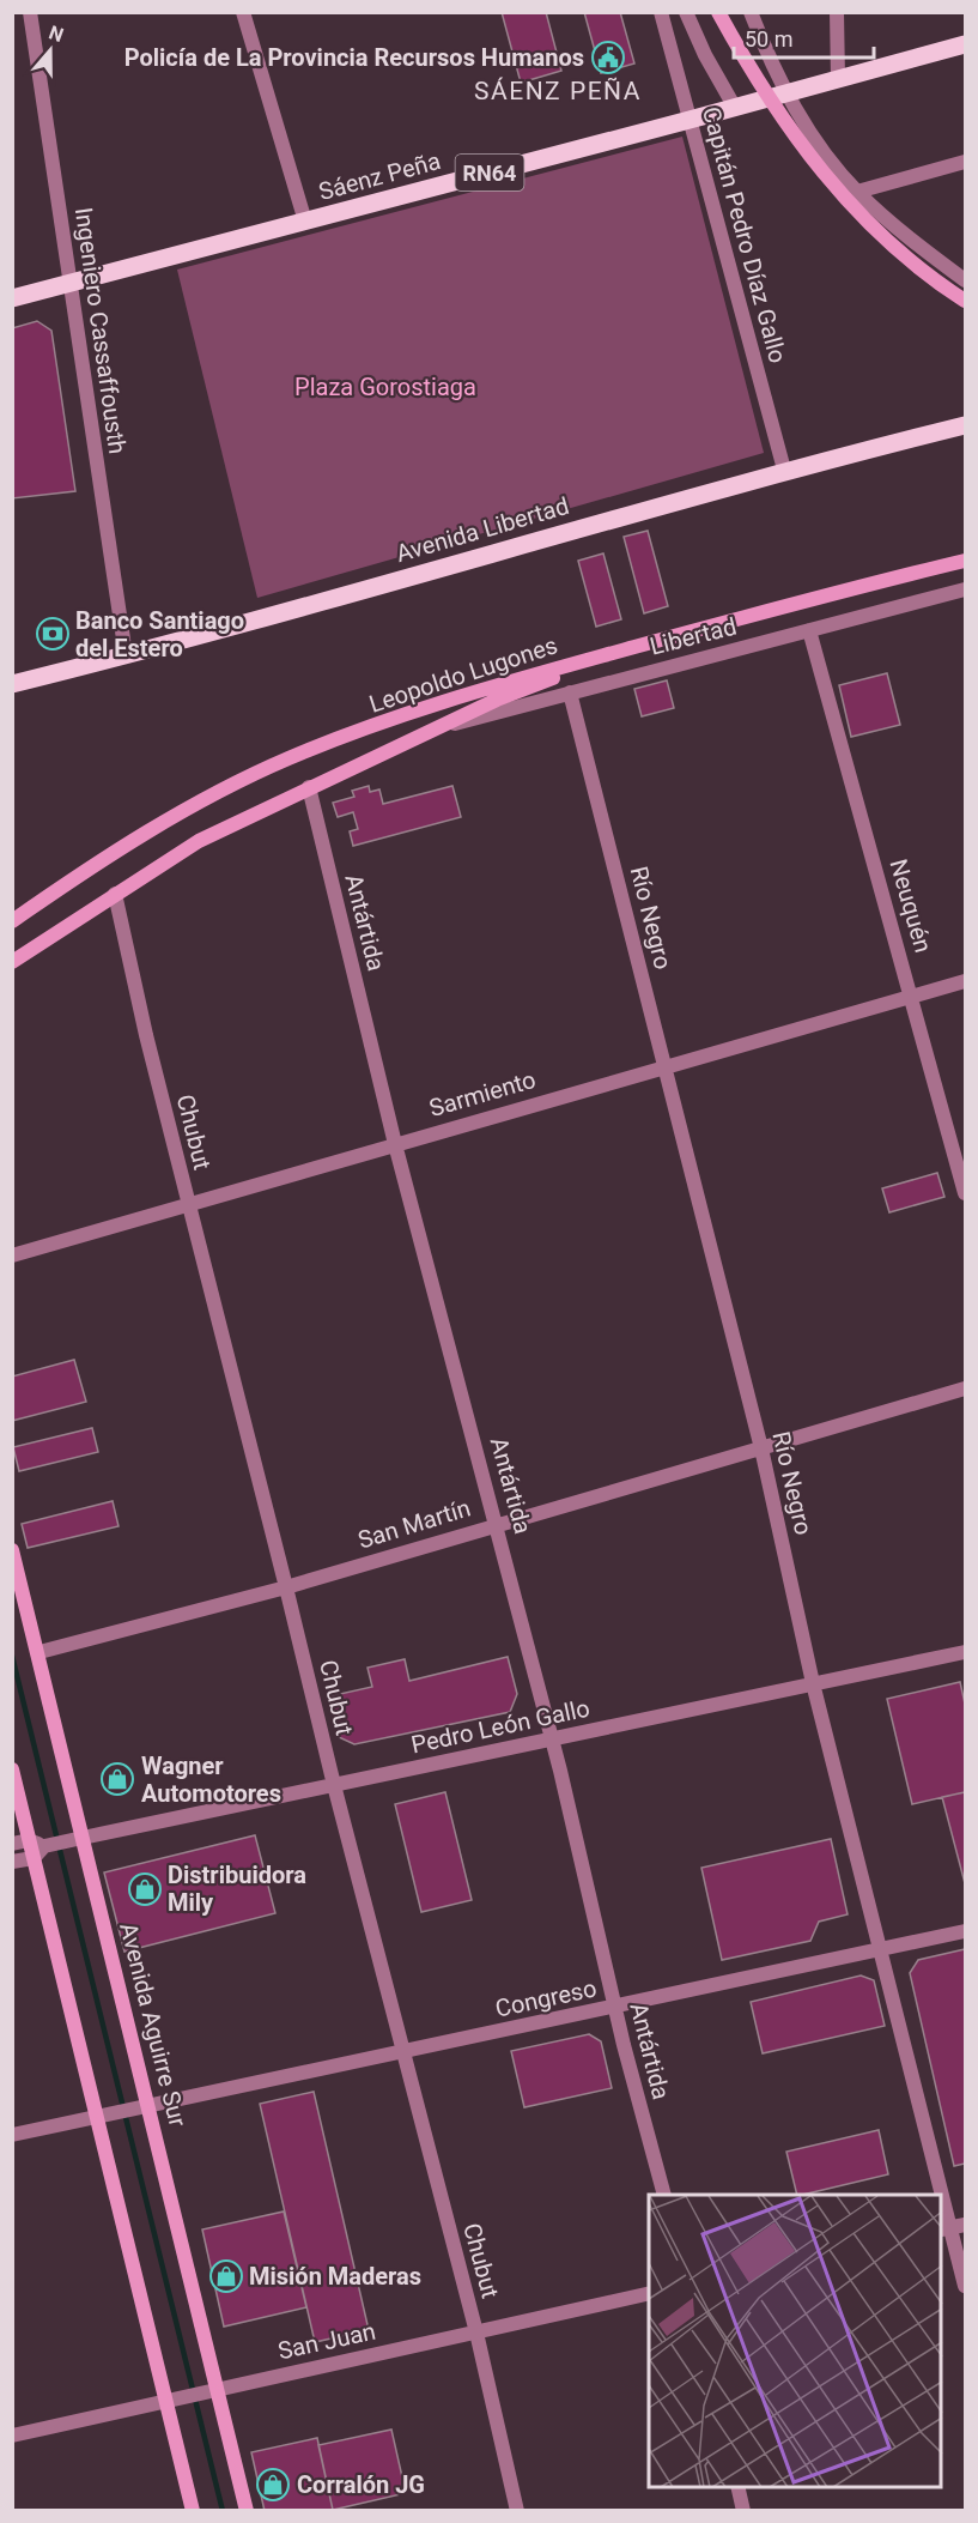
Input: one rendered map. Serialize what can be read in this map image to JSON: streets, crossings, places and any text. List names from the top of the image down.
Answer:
{
  "streets": {
    "main road": [
      "RN64",
      "Sáenz Peña",
      "Avenida Libertad",
      "Leopoldo Lugones",
      "Avenida Aguirre Sur"
    ],
    "street": [
      "Capitán Pedro Díaz Gallo",
      "Ingeniero Cassaffousth",
      "Libertad",
      "Neuquén",
      "Río Negro",
      "Antártida",
      "Sarmiento",
      "Chubut",
      "San Martín",
      "Pedro León Gallo",
      "Congreso",
      "San Juan"
    ]
  },
  "crossings": [
    ["Sáenz Peña", "Capitán Pedro Díaz Gallo"],
    ["Sáenz Peña", "Ingeniero Cassaffousth"],
    ["Capitán Pedro Díaz Gallo", "Avenida Libertad"],
    ["Ingeniero Cassaffousth", "Avenida Libertad"],
    ["Libertad", "Leopoldo Lugones"],
    ["Libertad", "Neuquén"],
    ["Libertad", "Río Negro"],
    ["Leopoldo Lugones", "Antártida"],
    ["Leopoldo Lugones", "Chubut"],
    ["Neuquén", "Sarmiento"],
    ["Río Negro", "Sarmiento"],
    ["Río Negro", "San Martín"],
    ["Río Negro", "Pedro León Gallo"],
    ["Río Negro", "Congreso"],
    ["Antártida", "Sarmiento"],
    ["Antártida", "San Martín"],
    ["Antártida", "Pedro León Gallo"],
    ["Antártida", "Congreso"],
    ["Sarmiento", "Chubut"],
    ["Chubut", "San Martín"],
    ["Chubut", "Pedro León Gallo"],
    ["Chubut", "Congreso"],
    ["Chubut", "San Juan"],
    ["San Martín", "Avenida Aguirre Sur"],
    ["Pedro León Gallo", "Avenida Aguirre Sur"],
    ["Congreso", "Avenida Aguirre Sur"],
    ["Avenida Aguirre Sur", "San Juan"]
  ],
  "districts": ["SÁENZ PEÑA"],
  "parks": ["Plaza Gorostiaga"],
  "places": {
    "public building": ["Policía de La Provincia Recursos Humanos"],
    "bank": ["Banco Santiago del Estero"],
    "shop": [
      "Wagner Automotores",
      "Distribuidora Mily",
      "Misión Maderas",
      "Corralón JG"
    ]
  },
  "scale_bar": "50 m",
  "north": "top"
}
